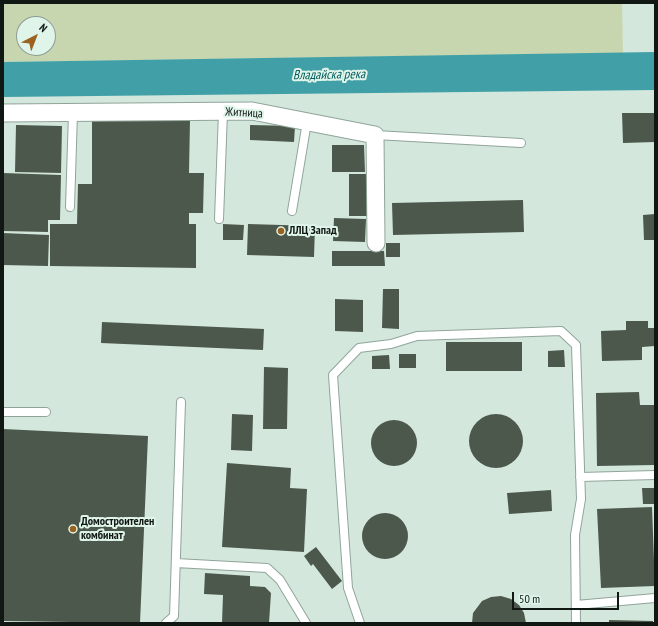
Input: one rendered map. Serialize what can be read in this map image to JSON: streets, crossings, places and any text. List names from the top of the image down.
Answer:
{
  "streets": {
    "street": ["Житница"]
  },
  "water": ["Владайска река"],
  "places": ["ЛЛЦ Запад", "Домостроителен комбинат"],
  "scale_bar": "50 m",
  "north": "top right"
}
